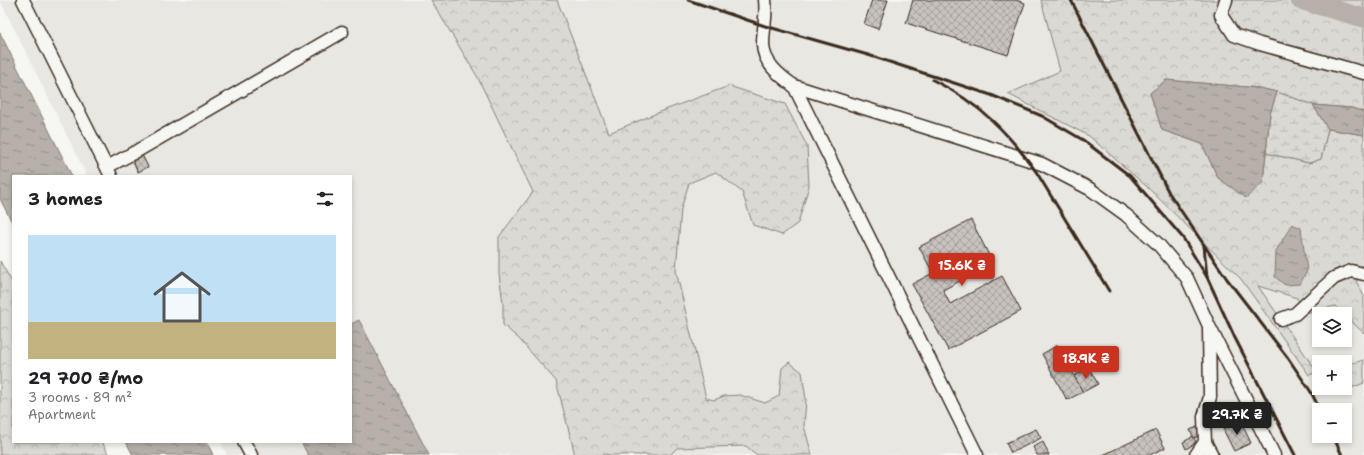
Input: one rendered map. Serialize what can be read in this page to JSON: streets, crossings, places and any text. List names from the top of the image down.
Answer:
{
  "page": {
    "heading": "3 homes",
    "list": [
      {
        "name": "29 700 ₴/mo",
        "note": "3 rooms · 89 m² · Apartment"
      }
    ],
    "price": ["15.6K ₴", "18.9K ₴", "29.7K ₴"],
    "map_buttons": ["+", "−"]
  }
}
